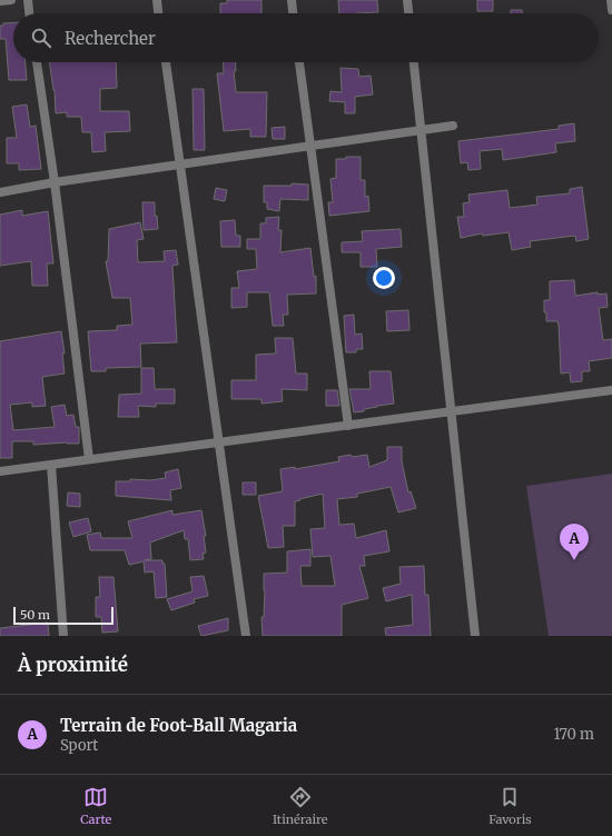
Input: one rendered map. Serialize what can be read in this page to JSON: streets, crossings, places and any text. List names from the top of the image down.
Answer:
{
  "scale_bar": "50 m",
  "page": {
    "search": "Rechercher",
    "pins": "A",
    "scale": "50 m",
    "heading": "À proximité",
    "list": [
      {
        "mark": "A",
        "name": "Terrain de Foot-Ball Magaria",
        "note": "Sport",
        "value": "170 m"
      }
    ],
    "nav": ["Carte", "Itinéraire", "Favoris"]
  }
}
